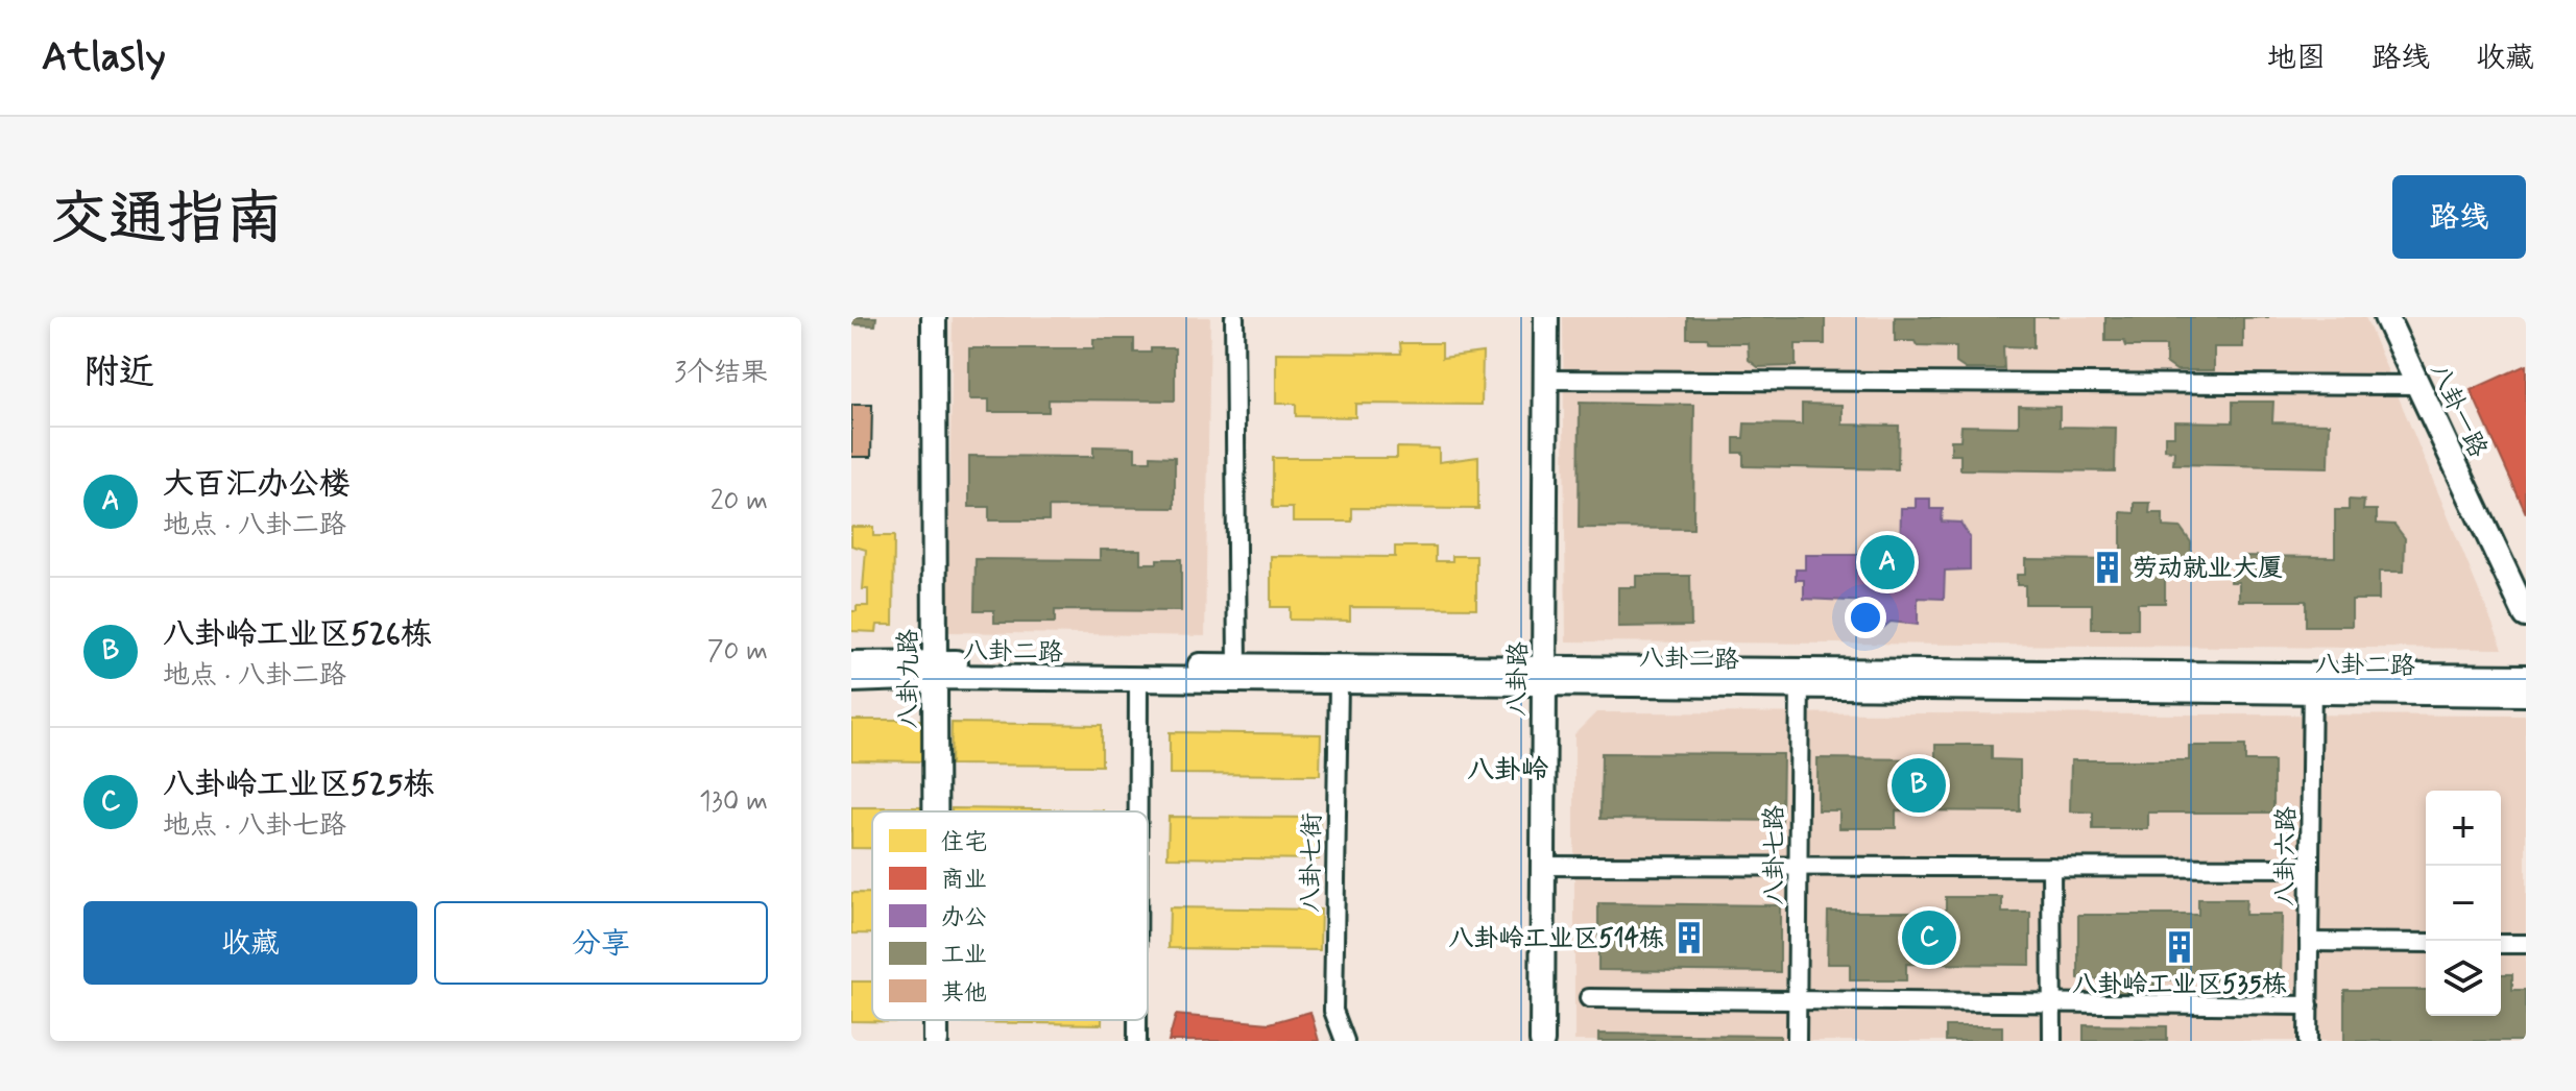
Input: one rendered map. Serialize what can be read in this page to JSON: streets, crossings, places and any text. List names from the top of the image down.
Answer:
{
  "streets": {
    "street": [
      "八卦一路",
      "八卦二路",
      "八卦九路",
      "八卦路",
      "八卦七路",
      "八卦六路",
      "八卦七街"
    ]
  },
  "crossings": [
    ["八卦二路", "八卦九路"],
    ["八卦二路", "八卦路"],
    ["八卦二路", "八卦七路"],
    ["八卦二路", "八卦六路"],
    ["八卦二路", "八卦七街"]
  ],
  "districts": ["八卦岭"],
  "places": {
    "building": ["劳动就业大厦", "八卦岭工业区514栋", "八卦岭工业区535栋"]
  },
  "legend": [
    "住宅",
    "商业",
    "办公",
    "工业",
    "其他"
  ],
  "page": {
    "header": "Atlasly",
    "nav": ["地图", "路线", "收藏"],
    "buttons": [
      "路线",
      ["收藏", "分享"]
    ],
    "title": "交通指南",
    "heading": ["附近", "3个结果"],
    "list": [
      {
        "mark": "A",
        "name": "大百汇办公楼",
        "note": "地点 · 八卦二路",
        "value": "20 m"
      },
      {
        "mark": "B",
        "name": "八卦岭工业区526栋",
        "note": "地点 · 八卦二路",
        "value": "70 m"
      },
      {
        "mark": "C",
        "name": "八卦岭工业区525栋",
        "note": "地点 · 八卦七路",
        "value": "130 m"
      }
    ],
    "pins": ["A", "B", "C"],
    "map_buttons": ["+", "−"]
  }
}
